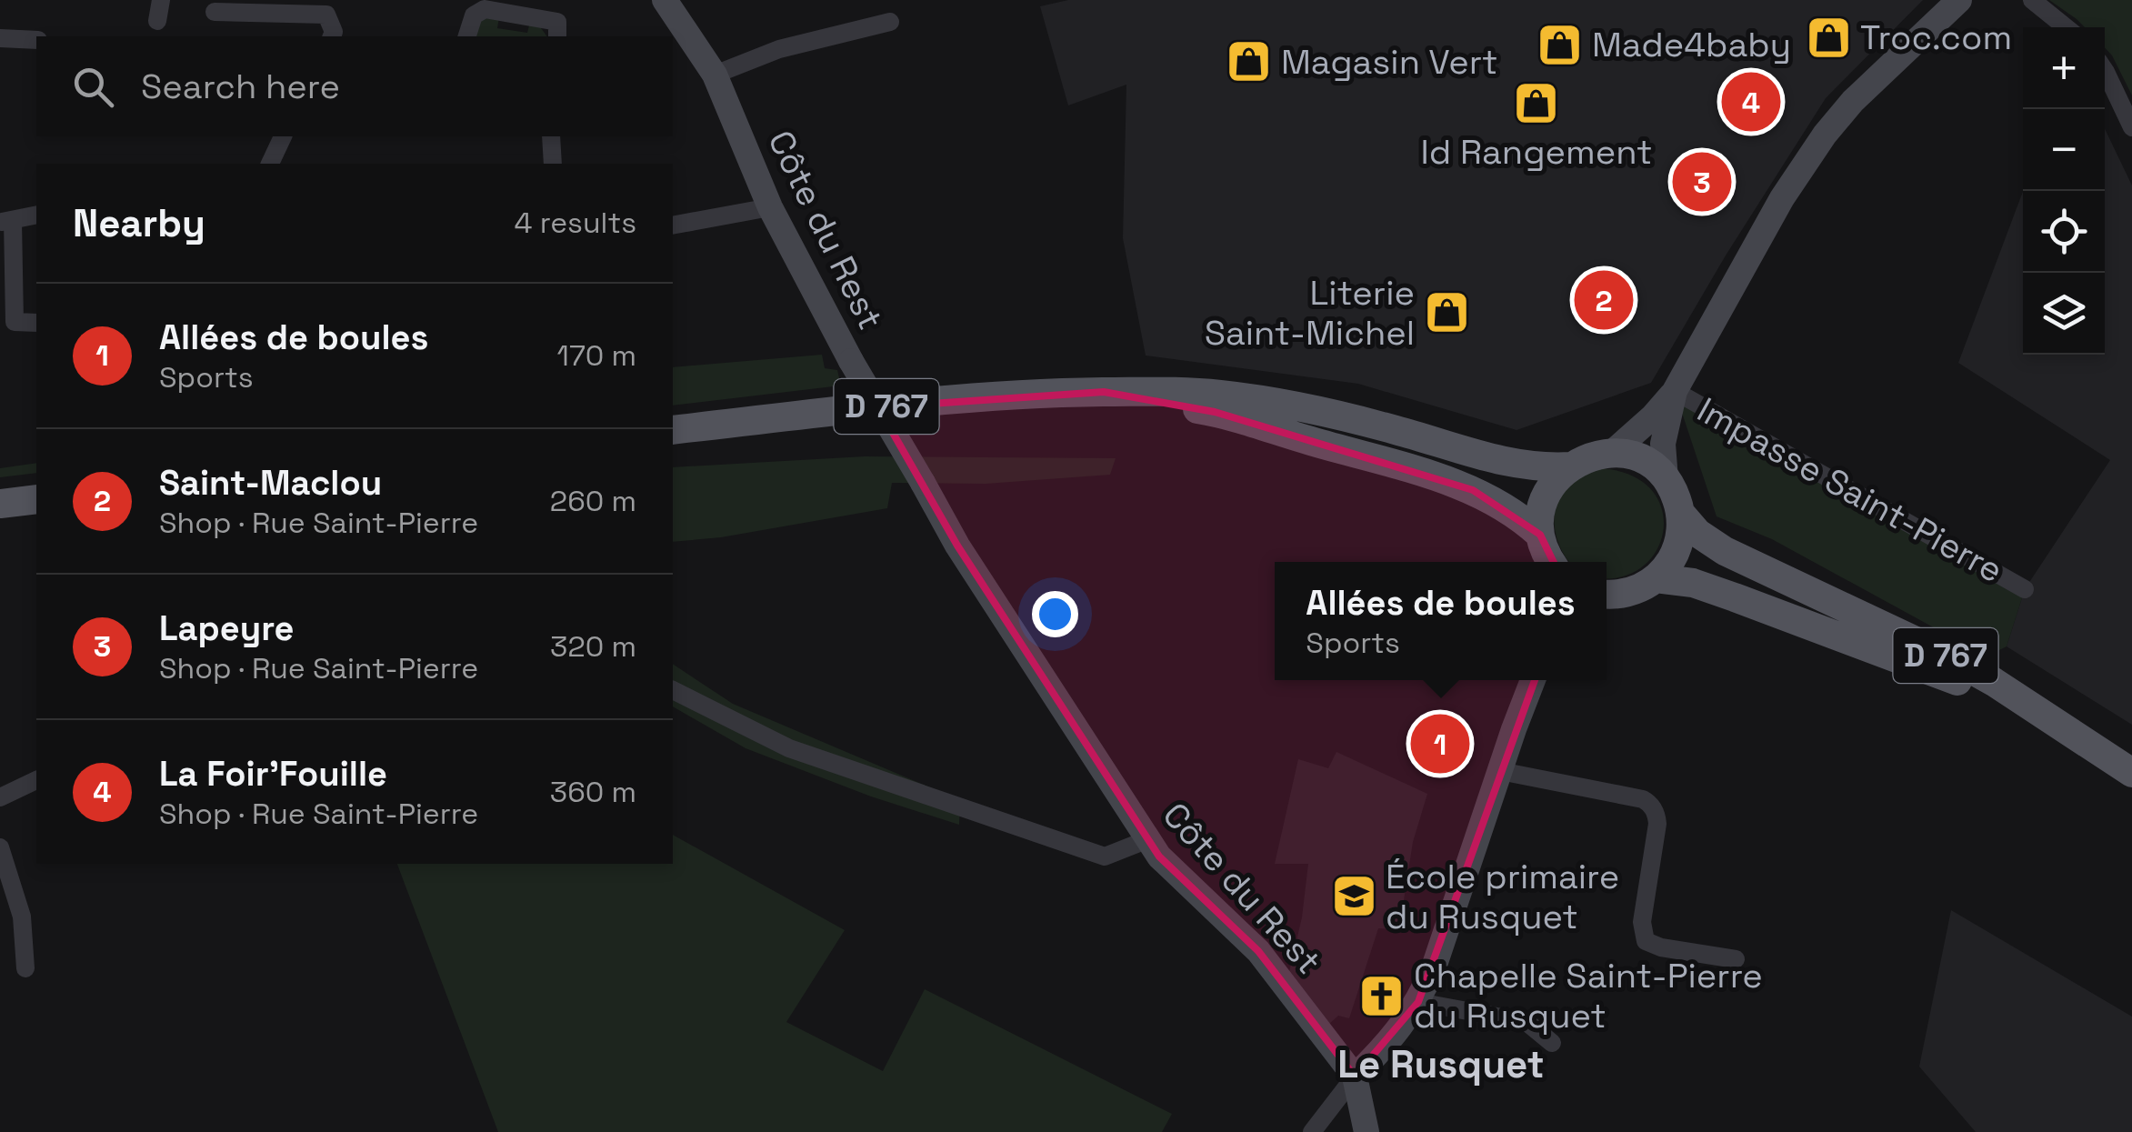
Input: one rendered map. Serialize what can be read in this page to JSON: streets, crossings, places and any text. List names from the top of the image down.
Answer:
{
  "streets": {
    "main road": ["D 767"],
    "street": ["Côte du Rest", "Impasse Saint-Pierre"]
  },
  "districts": ["Le Rusquet"],
  "places": {
    "shop": [
      "Troc.com",
      "Made4baby",
      "Magasin Vert",
      "Id Rangement",
      "Literie Saint-Michel"
    ],
    "school or university": ["École primaire du Rusquet"],
    "church": ["Chapelle Saint-Pierre du Rusquet"]
  },
  "page": {
    "map_buttons": ["+", "−"],
    "search": "Search here",
    "pins": [
      "4",
      "3",
      "2",
      "1"
    ],
    "heading": ["Nearby", "4 results"],
    "list": [
      {
        "mark": "1",
        "name": "Allées de boules",
        "note": "Sports",
        "value": "170 m"
      },
      {
        "mark": "2",
        "name": "Saint-Maclou",
        "note": "Shop · Rue Saint-Pierre",
        "value": "260 m"
      },
      {
        "mark": "3",
        "name": "Lapeyre",
        "note": "Shop · Rue Saint-Pierre",
        "value": "320 m"
      },
      {
        "mark": "4",
        "name": "La Foir'Fouille",
        "note": "Shop · Rue Saint-Pierre",
        "value": "360 m"
      }
    ],
    "popup": ["Allées de boules", "Sports"]
  }
}
